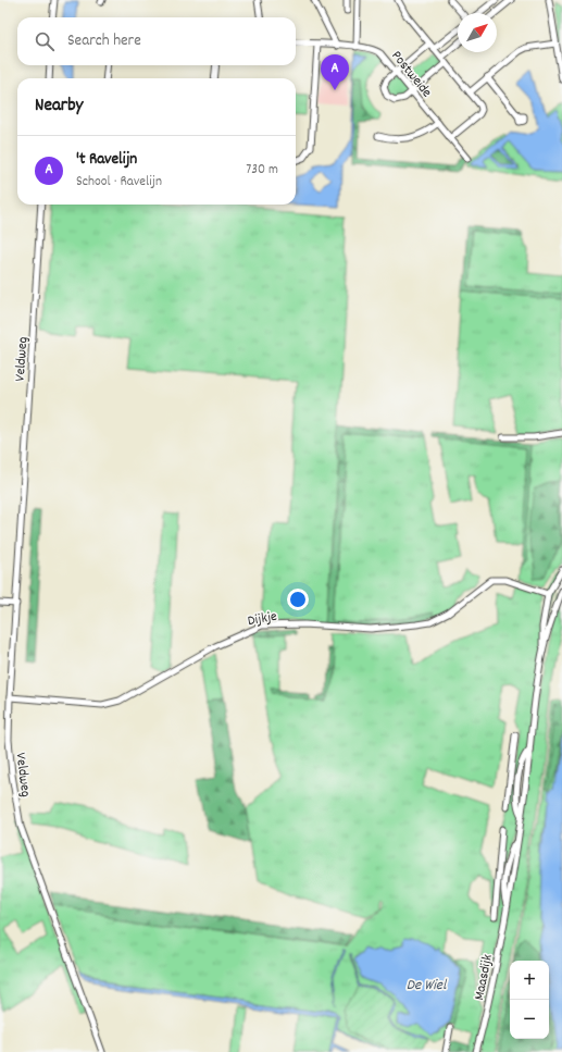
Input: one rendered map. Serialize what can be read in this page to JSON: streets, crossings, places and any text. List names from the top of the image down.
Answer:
{
  "streets": {
    "street": [
      "Postweide",
      "Veldweg",
      "Dijkje",
      "Maasdijk"
    ]
  },
  "crossings": [
    ["Veldweg", "Dijkje"],
    ["Dijkje", "Maasdijk"]
  ],
  "water": ["De Wiel"],
  "north": "top right",
  "page": {
    "search": "Search here",
    "pins": "A",
    "heading": "Nearby",
    "list": [
      {
        "mark": "A",
        "name": "'t Ravelijn",
        "note": "School · Ravelijn",
        "value": "730 m"
      }
    ],
    "map_buttons": ["+", "−"]
  }
}
